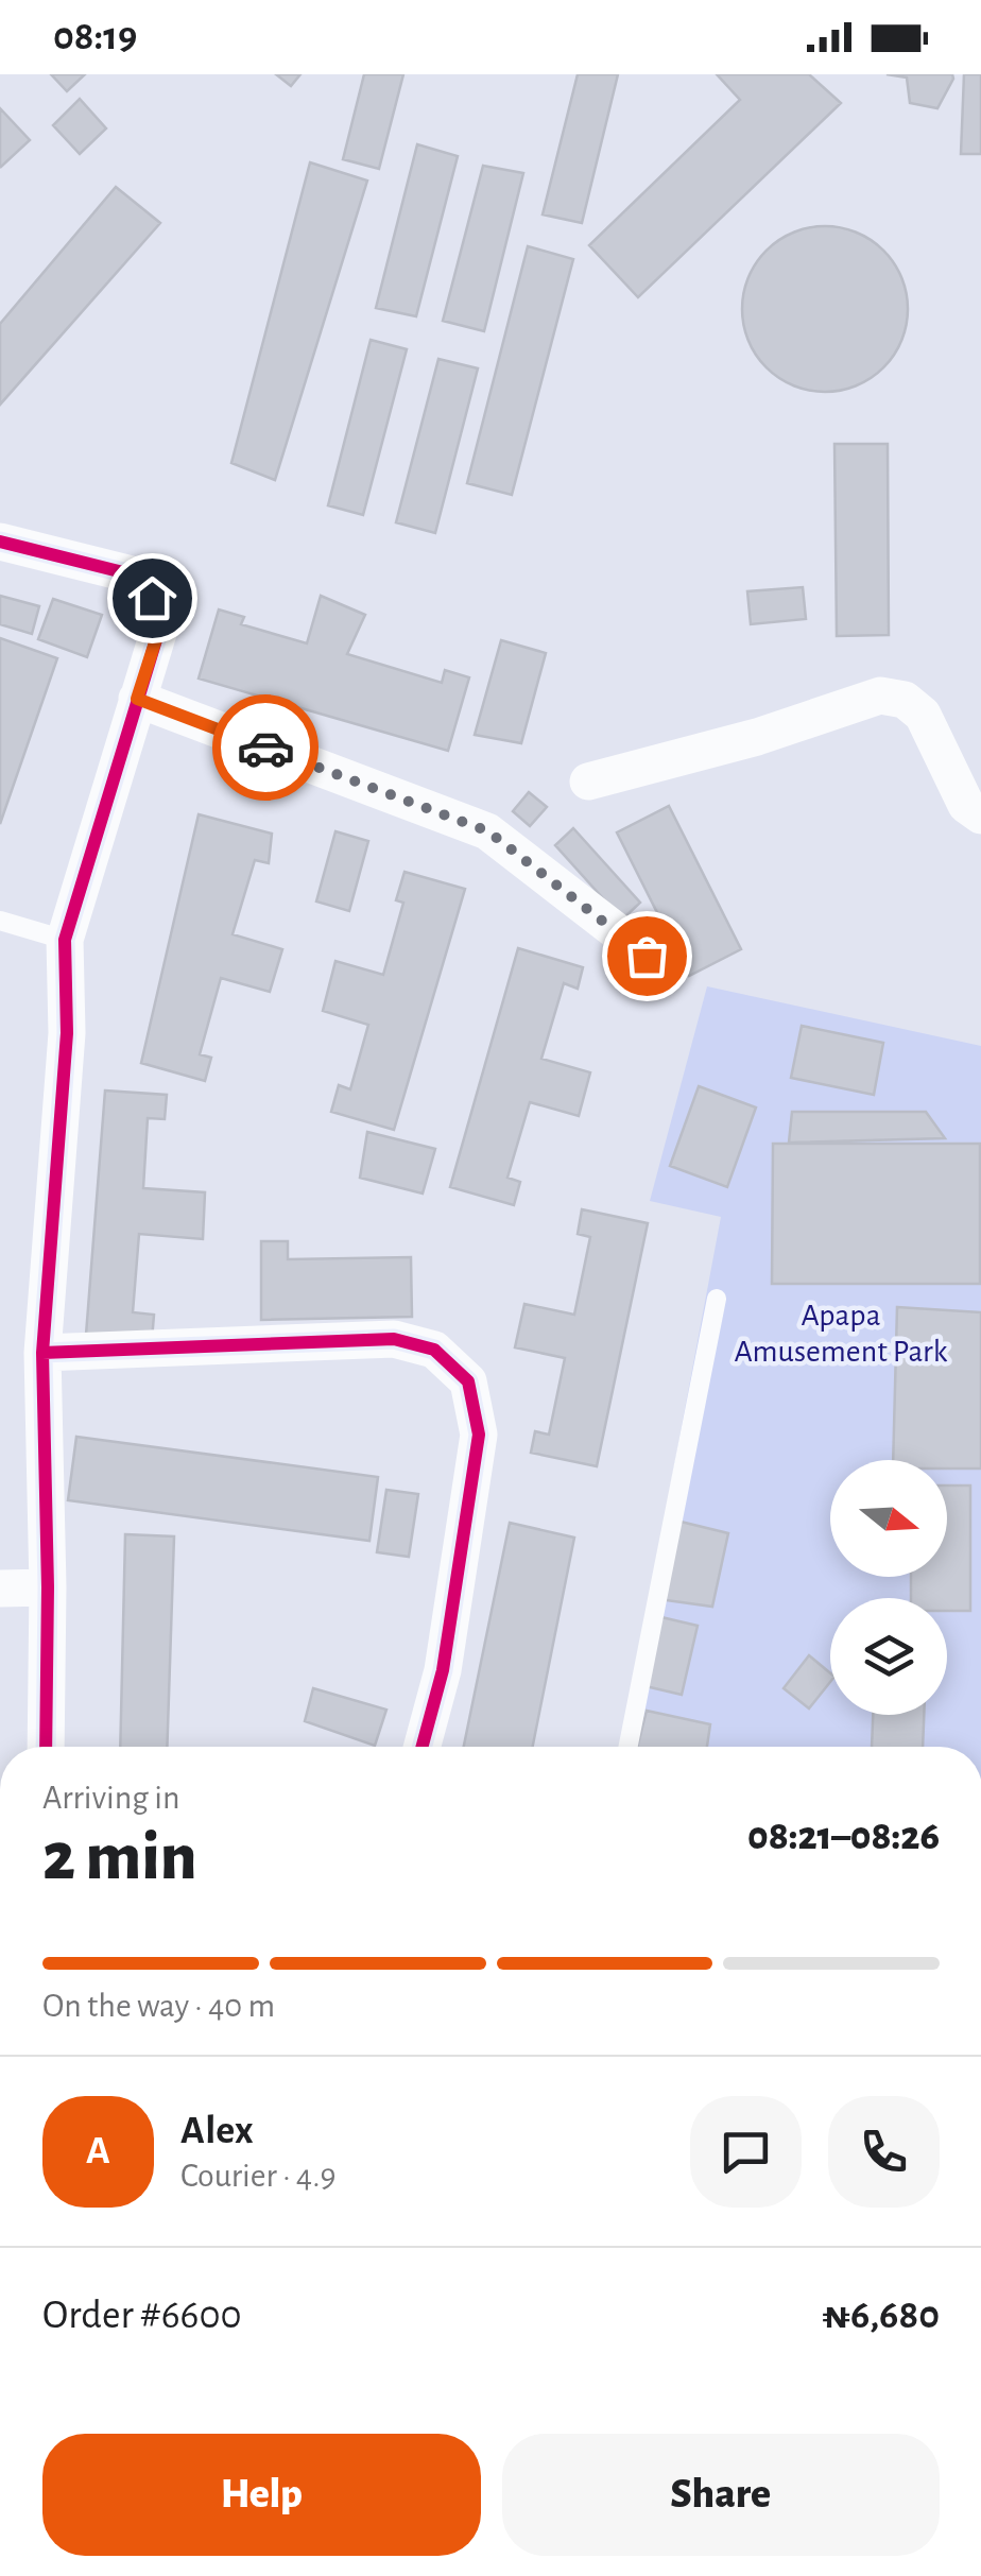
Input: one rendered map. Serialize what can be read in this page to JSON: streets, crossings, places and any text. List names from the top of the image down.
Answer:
{
  "parks": ["Apapa Amusement Park"],
  "north": "right",
  "page": {
    "status": "08:19",
    "heading": ["2 min", "Arriving in", "08:21–08:26"],
    "panel": [
      "Alex",
      "Courier · 4.9",
      "Order #6600",
      "₦6,680"
    ],
    "bar": "On the way · 40 m",
    "round": "A",
    "buttons": ["Help", "Share"]
  }
}
